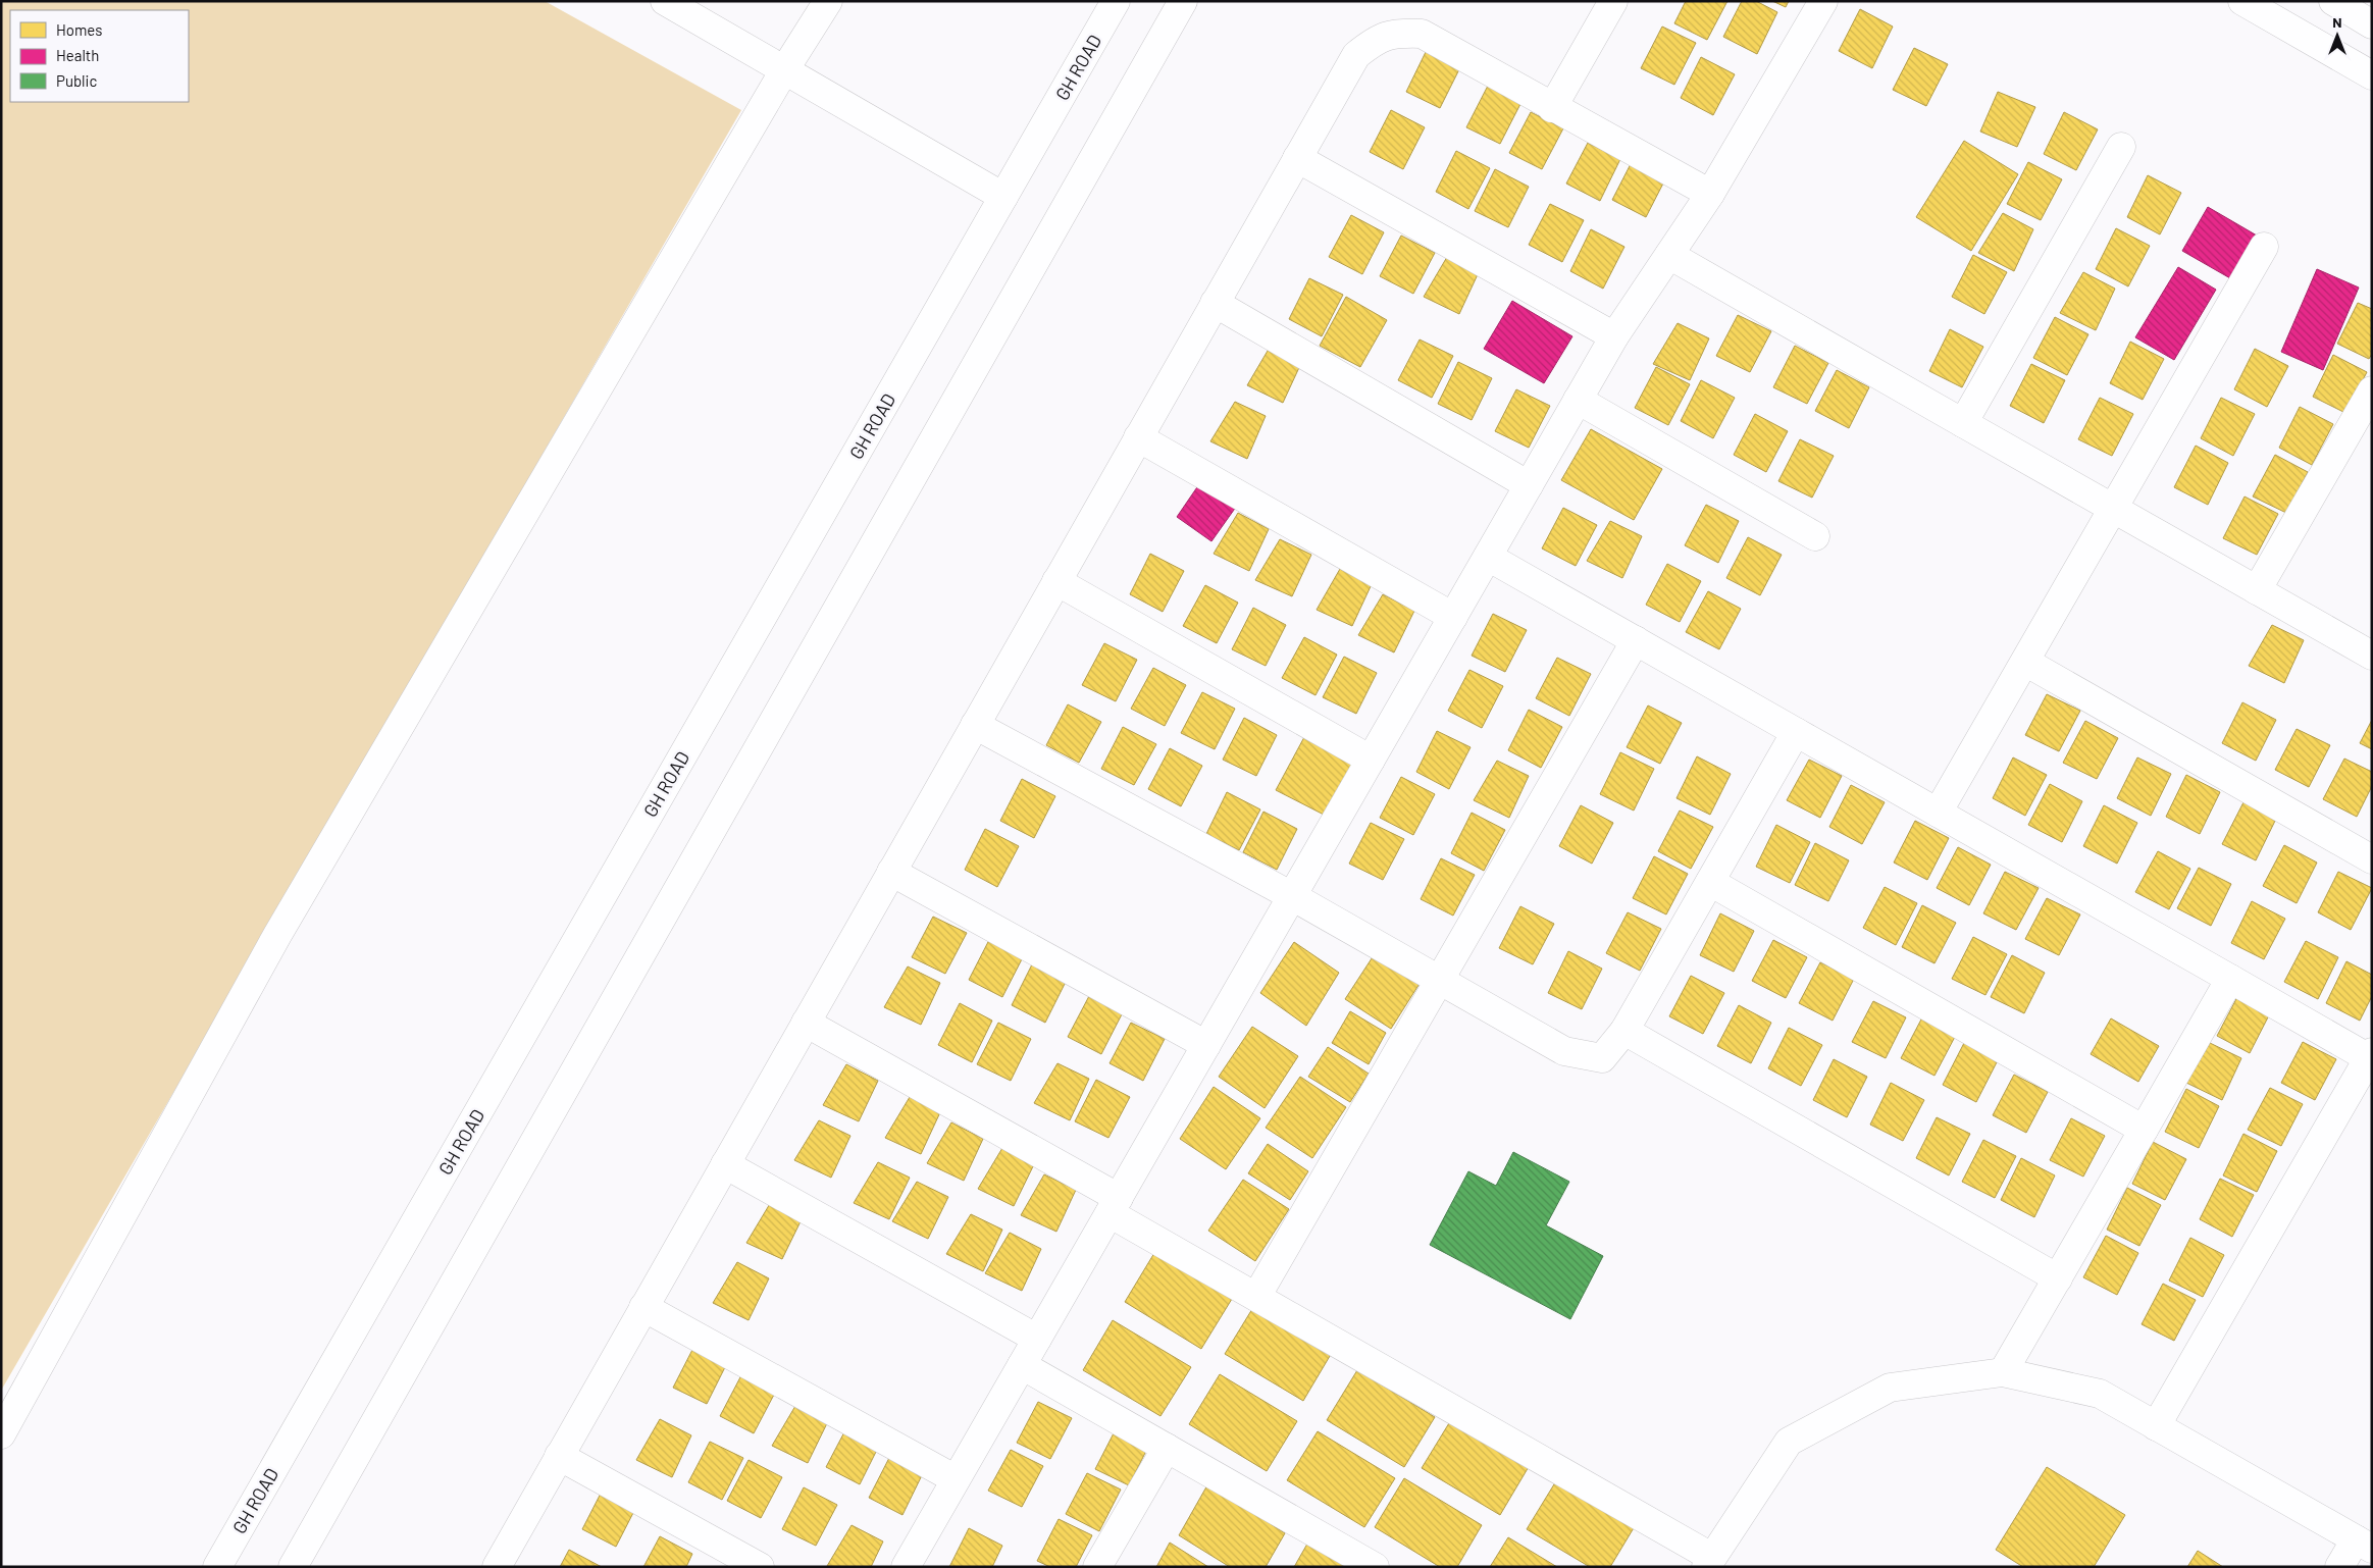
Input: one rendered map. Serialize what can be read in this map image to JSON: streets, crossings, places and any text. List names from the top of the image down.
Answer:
{
  "streets": {
    "street": ["GH ROAD"]
  },
  "legend": ["Homes", "Health", "Public"],
  "north": "top"
}
